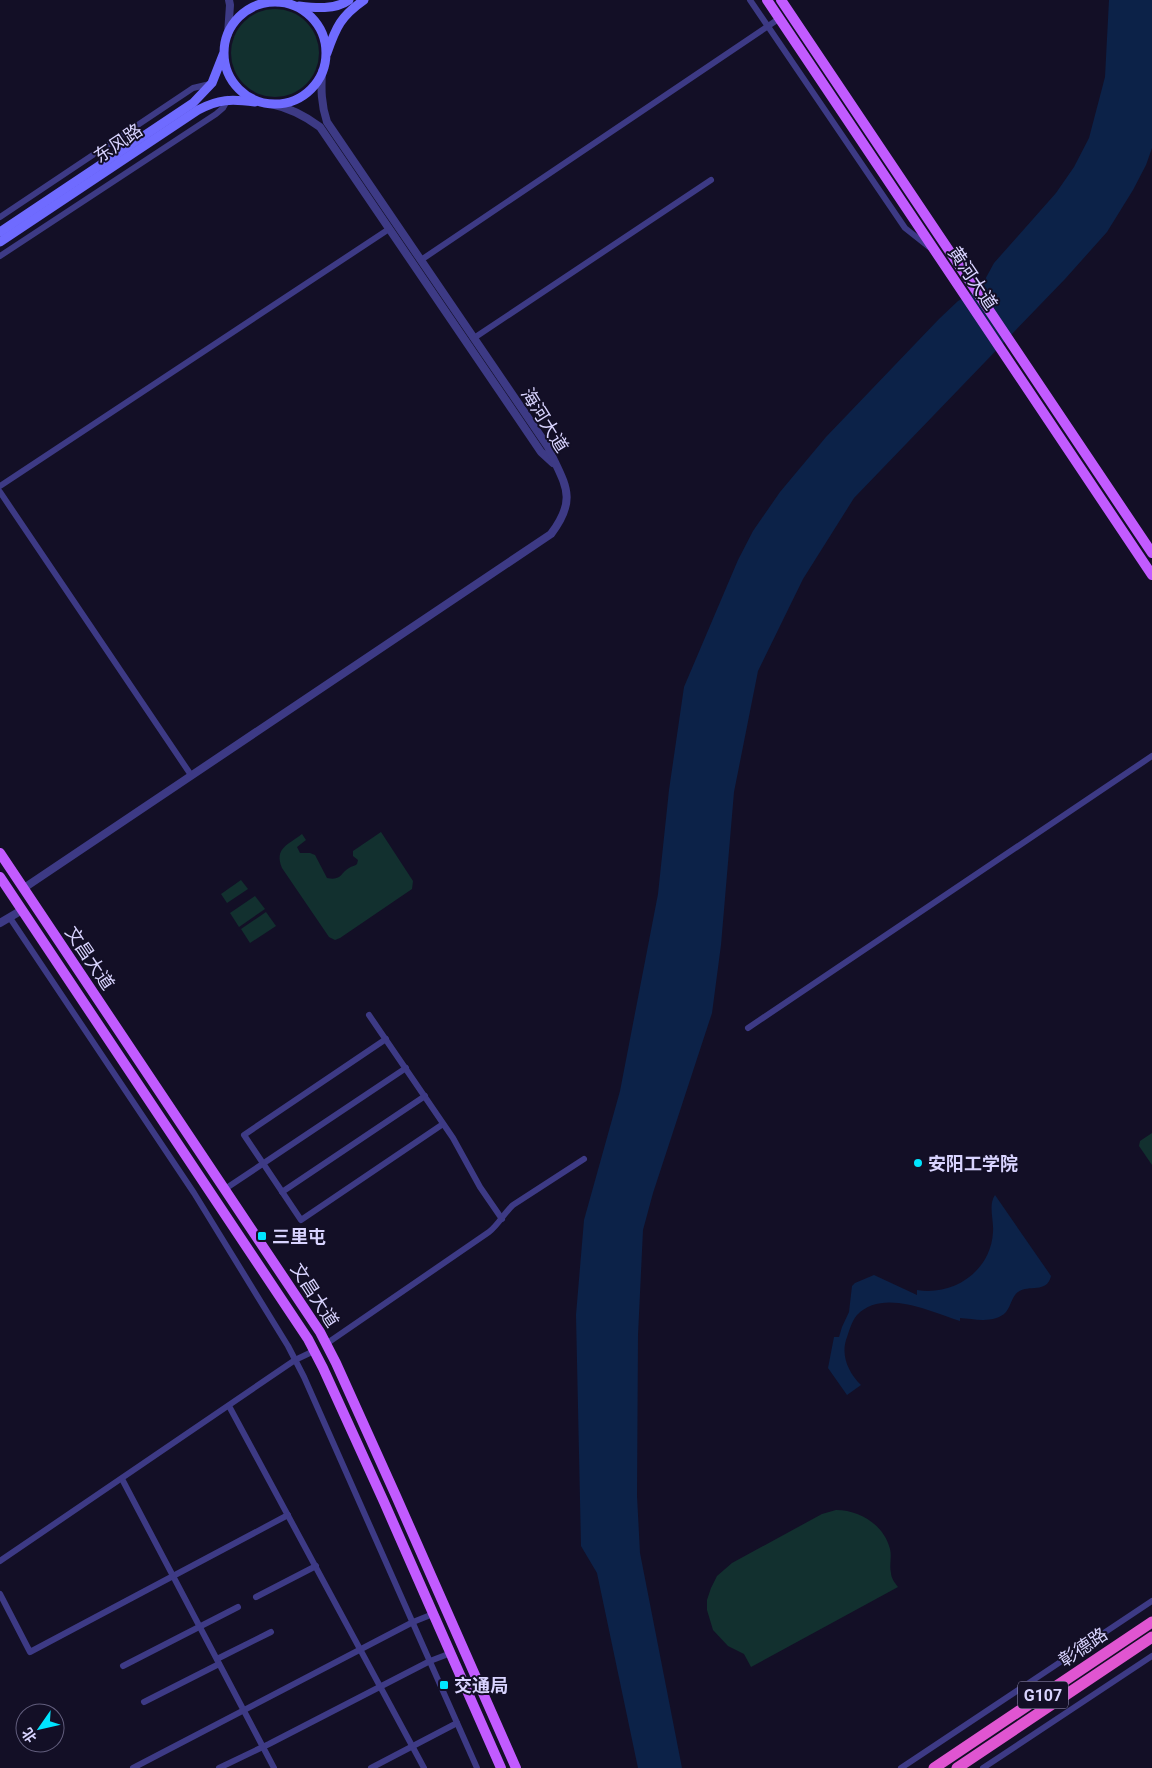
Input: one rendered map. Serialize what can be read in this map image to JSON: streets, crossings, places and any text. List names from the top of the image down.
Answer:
{
  "streets": {
    "highway": ["彰德路", "G107"],
    "main road": ["东风路", "黄河大道", "文昌大道"],
    "street": ["海河大道"]
  },
  "crossings": [
    ["东风路", "海河大道"]
  ],
  "places": {
    "other": ["安阳工学院"],
    "transit": ["三里屯", "交通局"]
  },
  "north": "bottom left"
}
